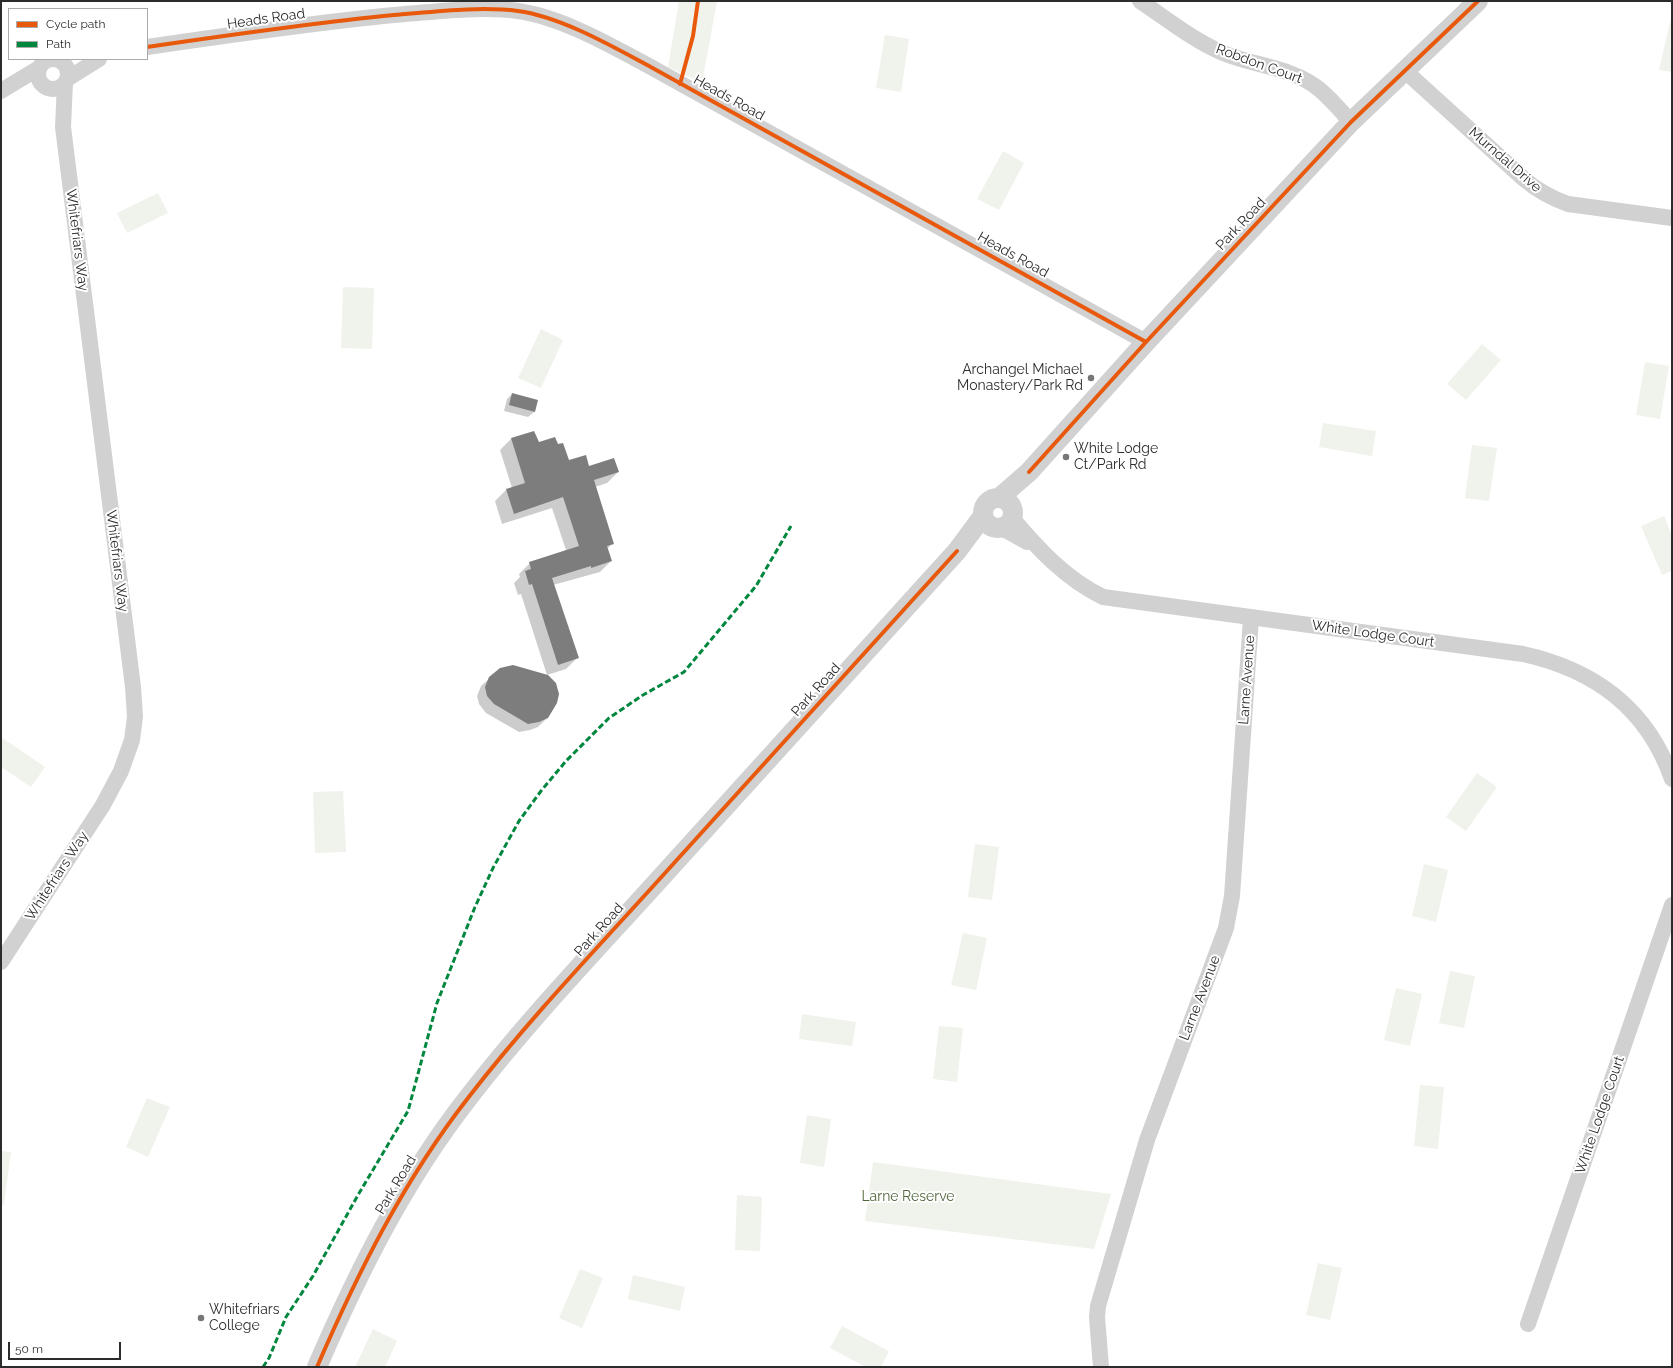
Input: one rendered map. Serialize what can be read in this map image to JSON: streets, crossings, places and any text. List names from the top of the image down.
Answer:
{
  "streets": {
    "street": [
      "Heads Road",
      "Robdon Court",
      "Murndal Drive",
      "Park Road",
      "Whitefriars Way",
      "White Lodge Court",
      "Larne Avenue"
    ]
  },
  "crossings": [
    ["Heads Road", "Park Road"],
    ["Robdon Court", "Park Road"],
    ["Murndal Drive", "Park Road"],
    ["Park Road", "White Lodge Court"],
    ["White Lodge Court", "Larne Avenue"]
  ],
  "parks": ["Larne Reserve"],
  "places": ["Archangel Michael Monastery/Park Rd", "White Lodge Ct/Park Rd", "Whitefriars College"],
  "legend": ["Cycle path", "Path"],
  "scale_bar": "50 m"
}
